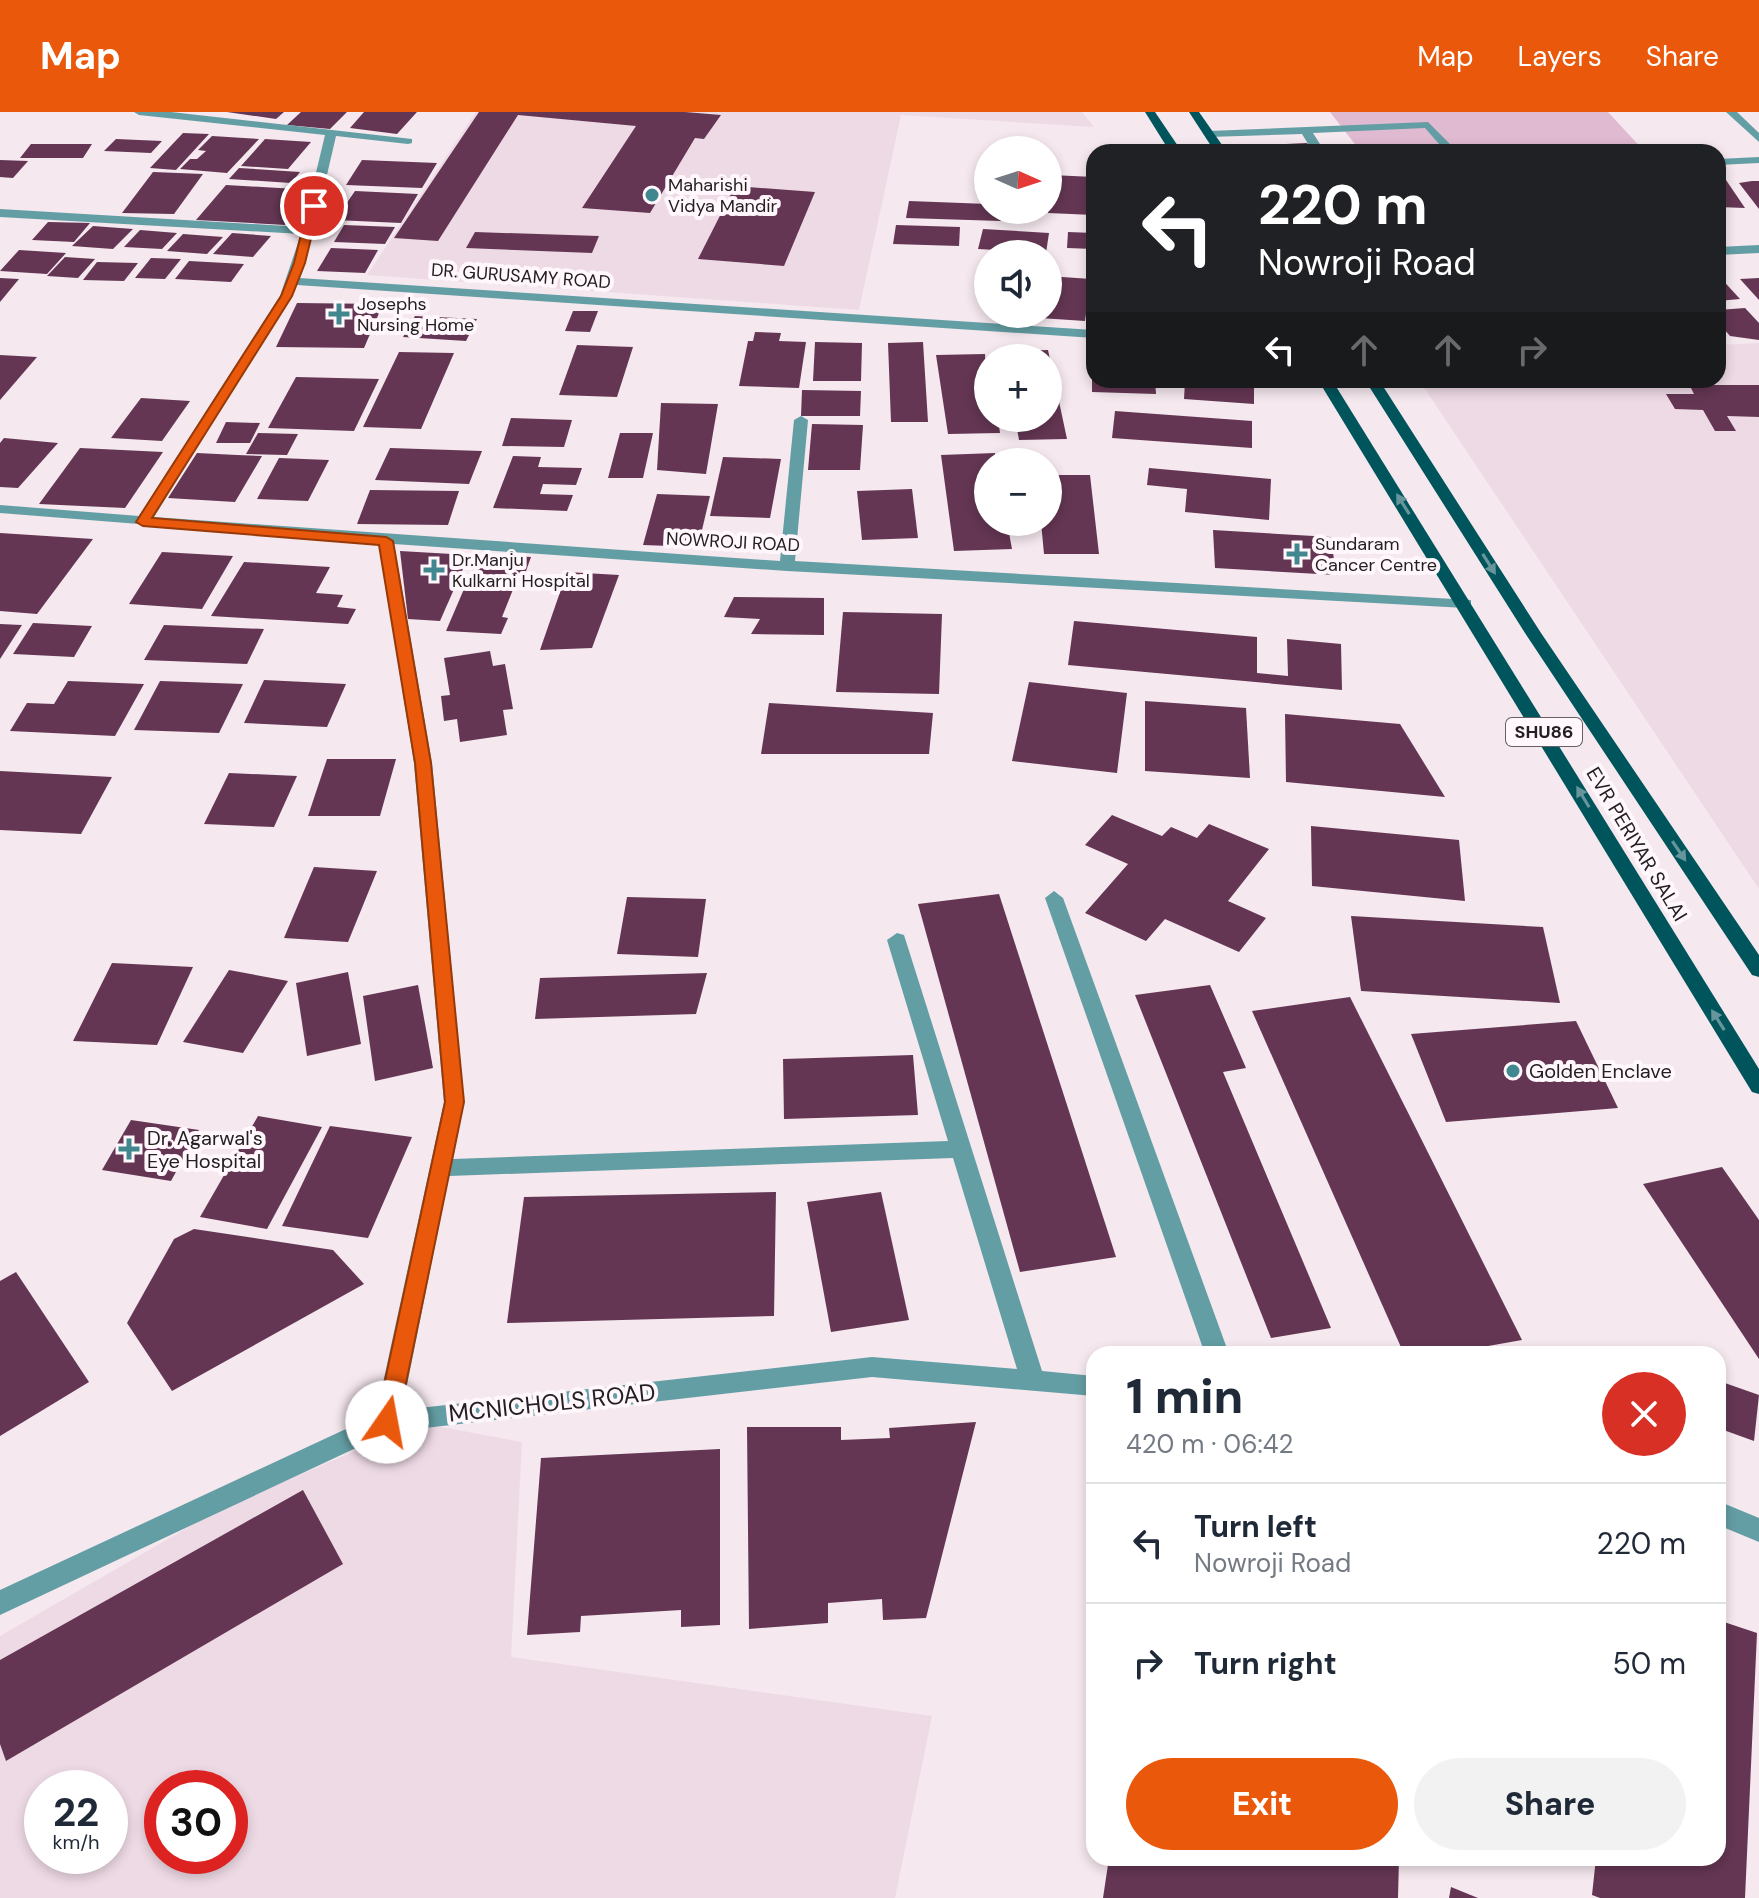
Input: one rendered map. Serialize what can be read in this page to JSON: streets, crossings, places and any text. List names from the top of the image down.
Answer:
{
  "streets": {
    "main road": ["SHU86", "EVR PERIYAR SALAI"],
    "street": ["DR. GURUSAMY ROAD", "NOWROJI ROAD", "MCNICHOLS ROAD"]
  },
  "crossings": [
    ["NOWROJI ROAD", "EVR PERIYAR SALAI"]
  ],
  "places": {
    "other": ["Maharishi Vidya Mandir", "Golden Enclave"],
    "health": [
      "Josephs Nursing Home",
      "Sundaram Cancer Centre",
      "Dr.Manju Kulkarni Hospital",
      "Dr. Agarwal's Eye Hospital"
    ]
  },
  "north": "right",
  "page": {
    "header": "Map",
    "nav": ["Map", "Layers", "Share"],
    "map_buttons": ["+", "−"],
    "turn": ["220 m", "Nowroji Road"],
    "heading": ["1 min", "420 m · 06:42"],
    "list": [
      {
        "name": "Turn left",
        "note": "Nowroji Road",
        "value": "220 m"
      },
      {
        "name": "Turn right",
        "value": "50 m"
      }
    ],
    "buttons": ["Exit", "Share"],
    "speed": "22 km/h",
    "limit": "30"
  }
}
